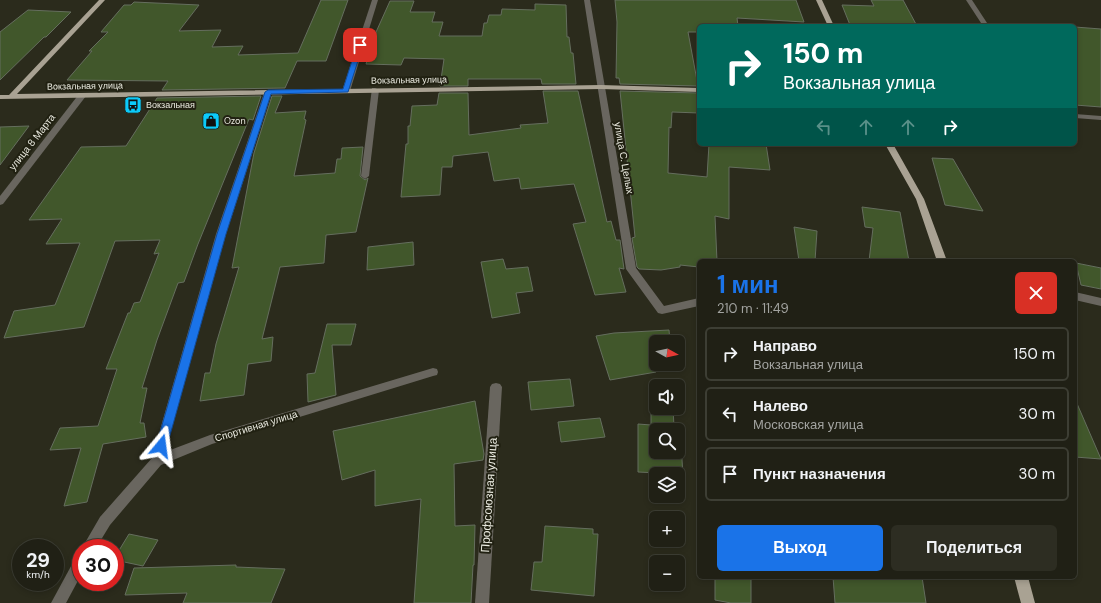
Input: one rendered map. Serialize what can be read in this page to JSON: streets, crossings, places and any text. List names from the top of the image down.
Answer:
{
  "streets": {
    "main road": ["Вокзальная улица"],
    "street": [
      "улица 8 Марта",
      "улица С. Целых",
      "Спортивная улица",
      "Профсоюзная улица"
    ]
  },
  "crossings": [
    ["Вокзальная улица", "улица 8 Марта"],
    ["Вокзальная улица", "улица С. Целых"]
  ],
  "places": {
    "bus stop": ["Вокзальная"],
    "shop": ["Ozon"]
  },
  "north": "right",
  "page": {
    "turn": ["150 m", "Вокзальная улица"],
    "heading": ["1 мин", "210 m · 11:49"],
    "list": [
      {
        "name": "Направо",
        "note": "Вокзальная улица",
        "value": "150 m"
      },
      {
        "name": "Налево",
        "note": "Московская улица",
        "value": "30 m"
      },
      {
        "name": "Пункт назначения",
        "value": "30 m"
      }
    ],
    "map_buttons": ["+", "−"],
    "buttons": ["Выход", "Поделиться"],
    "speed": "29 km/h",
    "limit": "30"
  }
}
